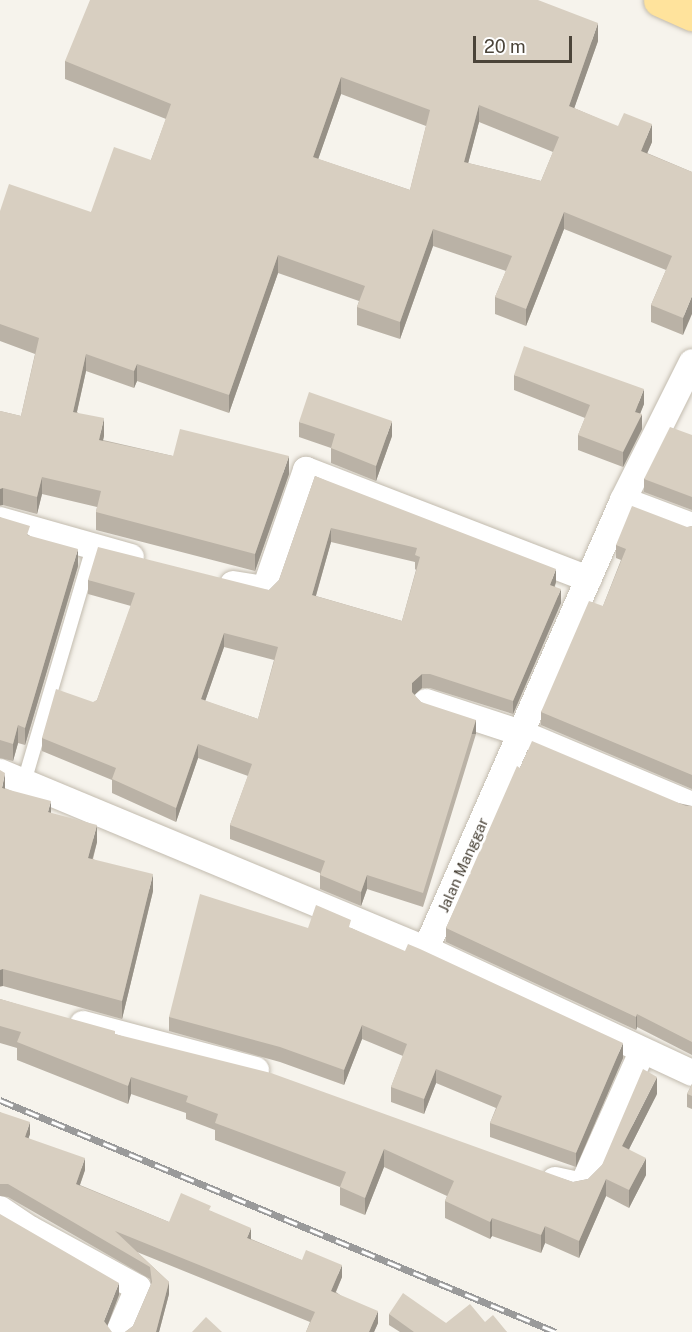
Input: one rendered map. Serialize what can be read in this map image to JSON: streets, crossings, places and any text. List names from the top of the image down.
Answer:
{
  "streets": {
    "street": ["Jalan Manggar"]
  },
  "scale_bar": "20 m"
}
